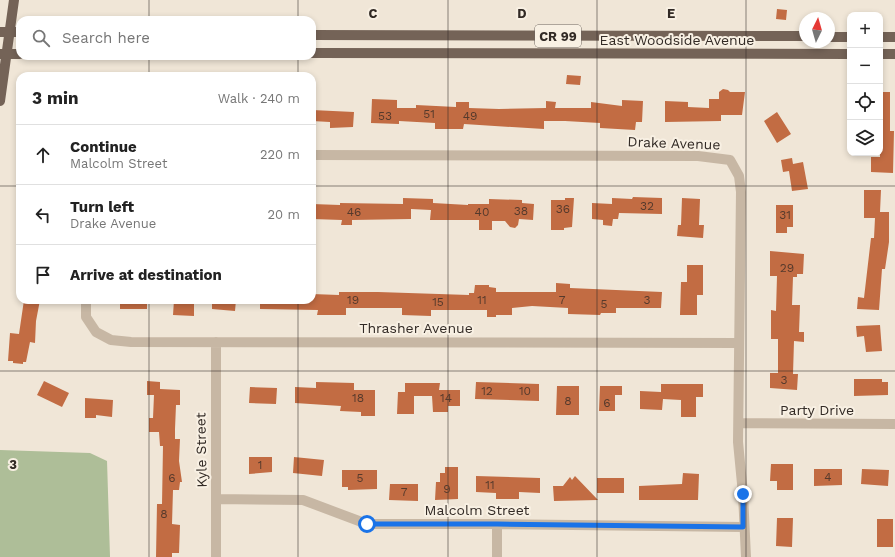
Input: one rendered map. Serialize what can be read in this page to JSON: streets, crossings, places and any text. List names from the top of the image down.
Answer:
{
  "streets": {
    "main road": ["CR 99", "East Woodside Avenue"],
    "street": [
      "Drake Avenue",
      "Thrasher Avenue",
      "Party Drive",
      "Kyle Street",
      "Malcolm Street"
    ]
  },
  "crossings": [
    ["Drake Avenue", "Thrasher Avenue"],
    ["Drake Avenue", "Party Drive"],
    ["Drake Avenue", "Malcolm Street"],
    ["Thrasher Avenue", "Kyle Street"],
    ["Kyle Street", "Malcolm Street"]
  ],
  "house_numbers": [
    "51",
    "53",
    "49",
    "32",
    "36",
    "38",
    "46",
    "40",
    "31",
    "29",
    "19",
    "11",
    "7",
    "3",
    "15",
    "5",
    "3",
    "12",
    "10",
    "18",
    "14",
    "8",
    "6",
    "1",
    "4",
    "6",
    "5",
    "11",
    "9",
    "7",
    "8"
  ],
  "north": "top",
  "page": {
    "map_buttons": ["+", "−"],
    "search": "Search here",
    "heading": ["3 min", "Walk · 240 m"],
    "list": [
      ["Continue", "Malcolm Street", "220 m"],
      ["Turn left", "Drake Avenue", "20 m"],
      "Arrive at destination"
    ]
  },
  "grid": {
    "columns": ["C", "D", "E"],
    "rows": ["3"]
  }
}
